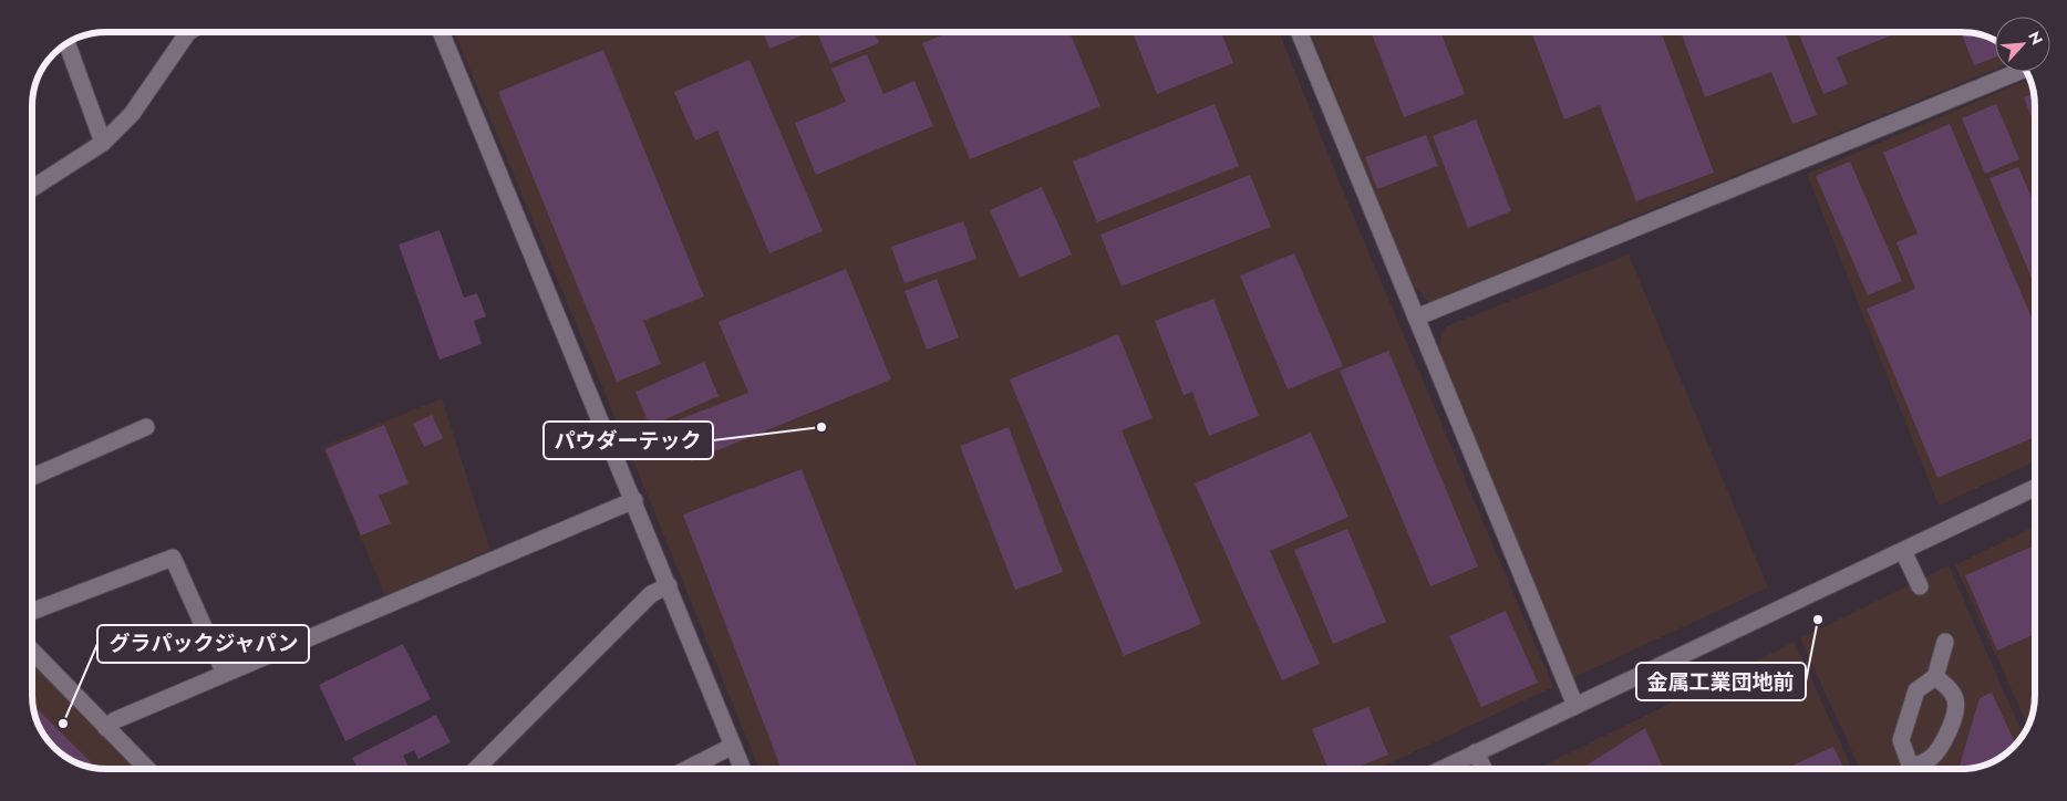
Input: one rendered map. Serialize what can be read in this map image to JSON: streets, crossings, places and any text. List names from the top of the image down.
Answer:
{
  "places": ["パウダーテック", "金属工業団地前", "グラパックジャパン"],
  "north": "top right"
}
